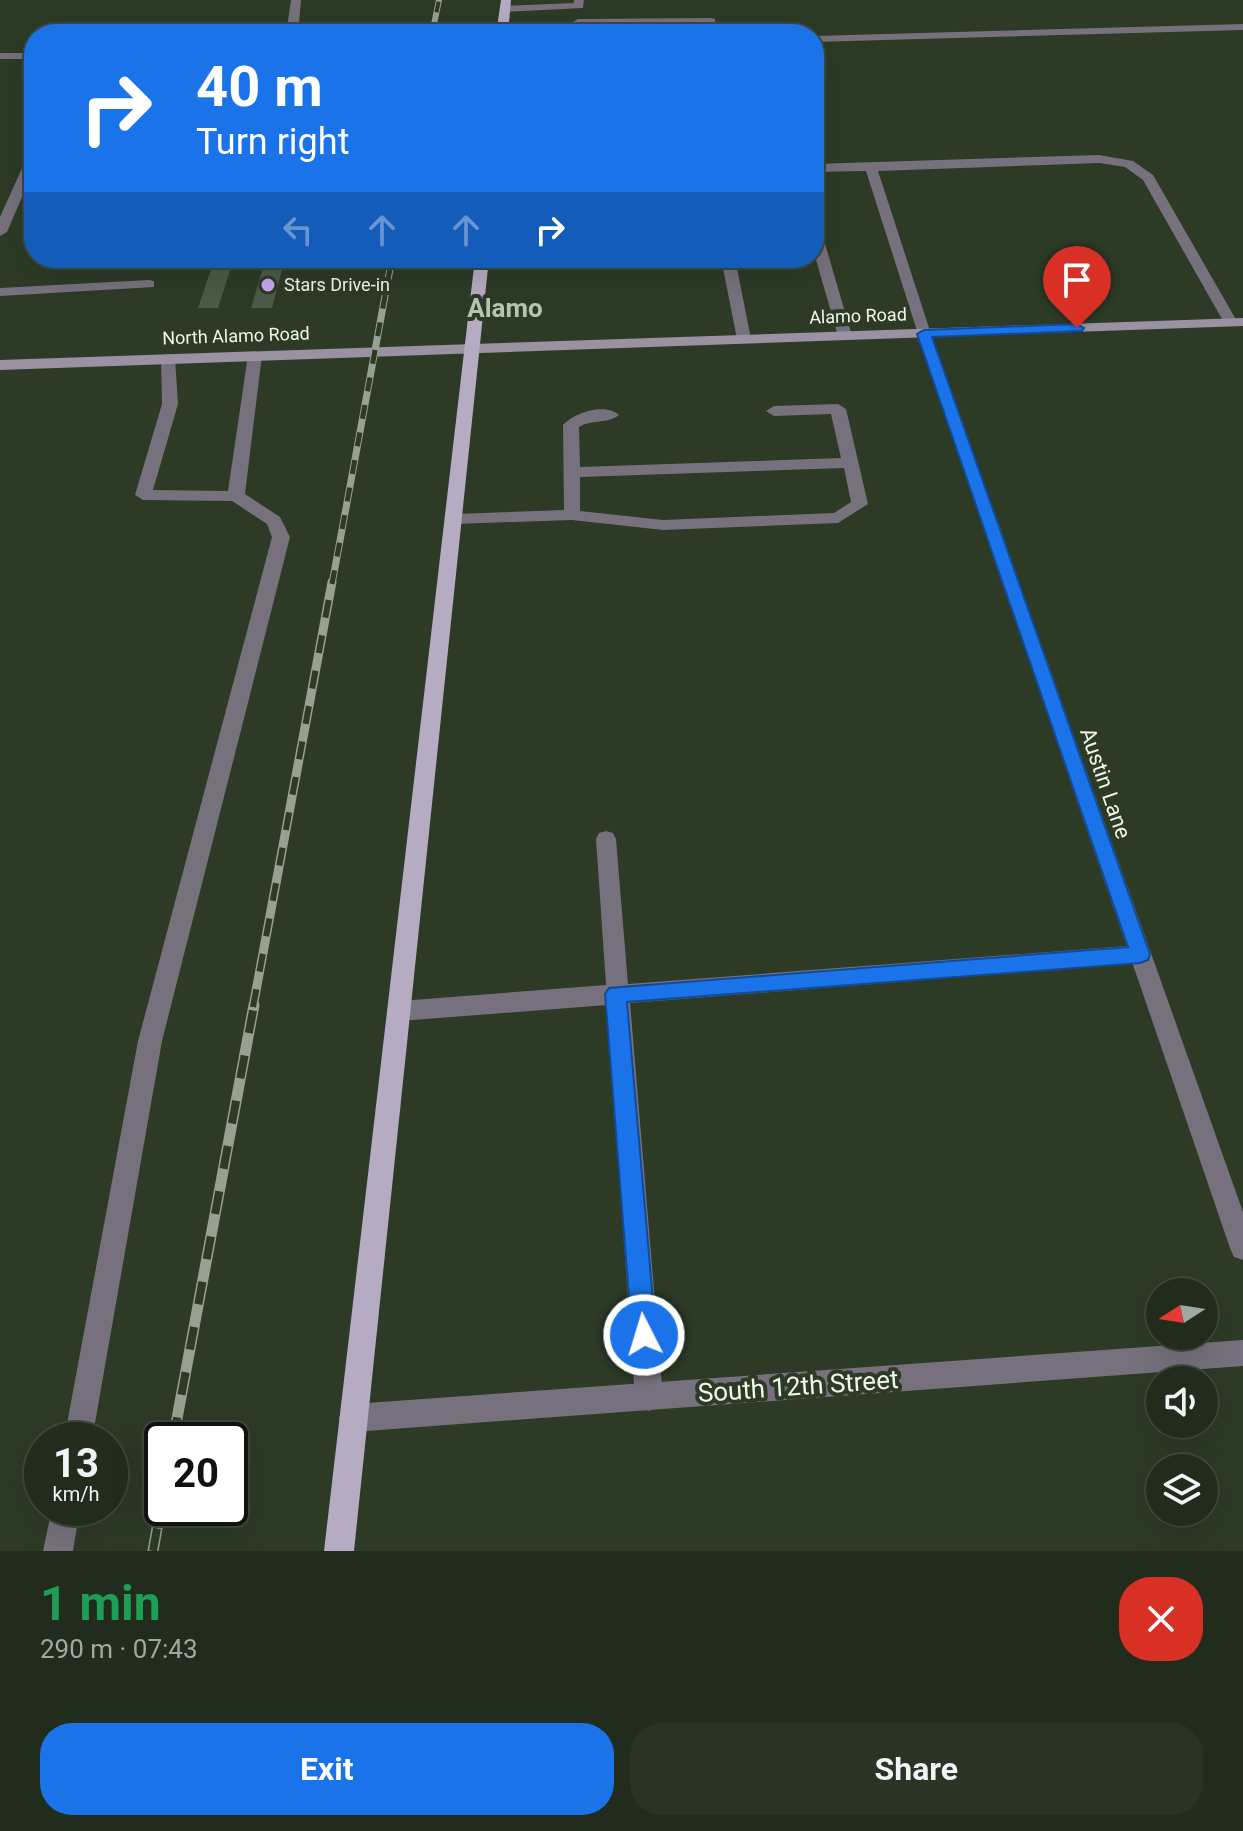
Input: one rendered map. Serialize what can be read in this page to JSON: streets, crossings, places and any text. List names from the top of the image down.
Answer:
{
  "streets": {
    "main road": ["Alamo Road", "North Alamo Road"],
    "street": ["Austin Lane", "South 12th Street"]
  },
  "crossings": [
    ["Alamo Road", "North Alamo Road"],
    ["Alamo Road", "Austin Lane"]
  ],
  "districts": ["Alamo"],
  "places": ["Stars Drive-in"],
  "north": "left",
  "page": {
    "turn": ["40 m", "Turn right"],
    "speed": "13 km/h",
    "limit": "20",
    "heading": ["1 min", "290 m · 07:43"],
    "buttons": ["Exit", "Share"]
  }
}
